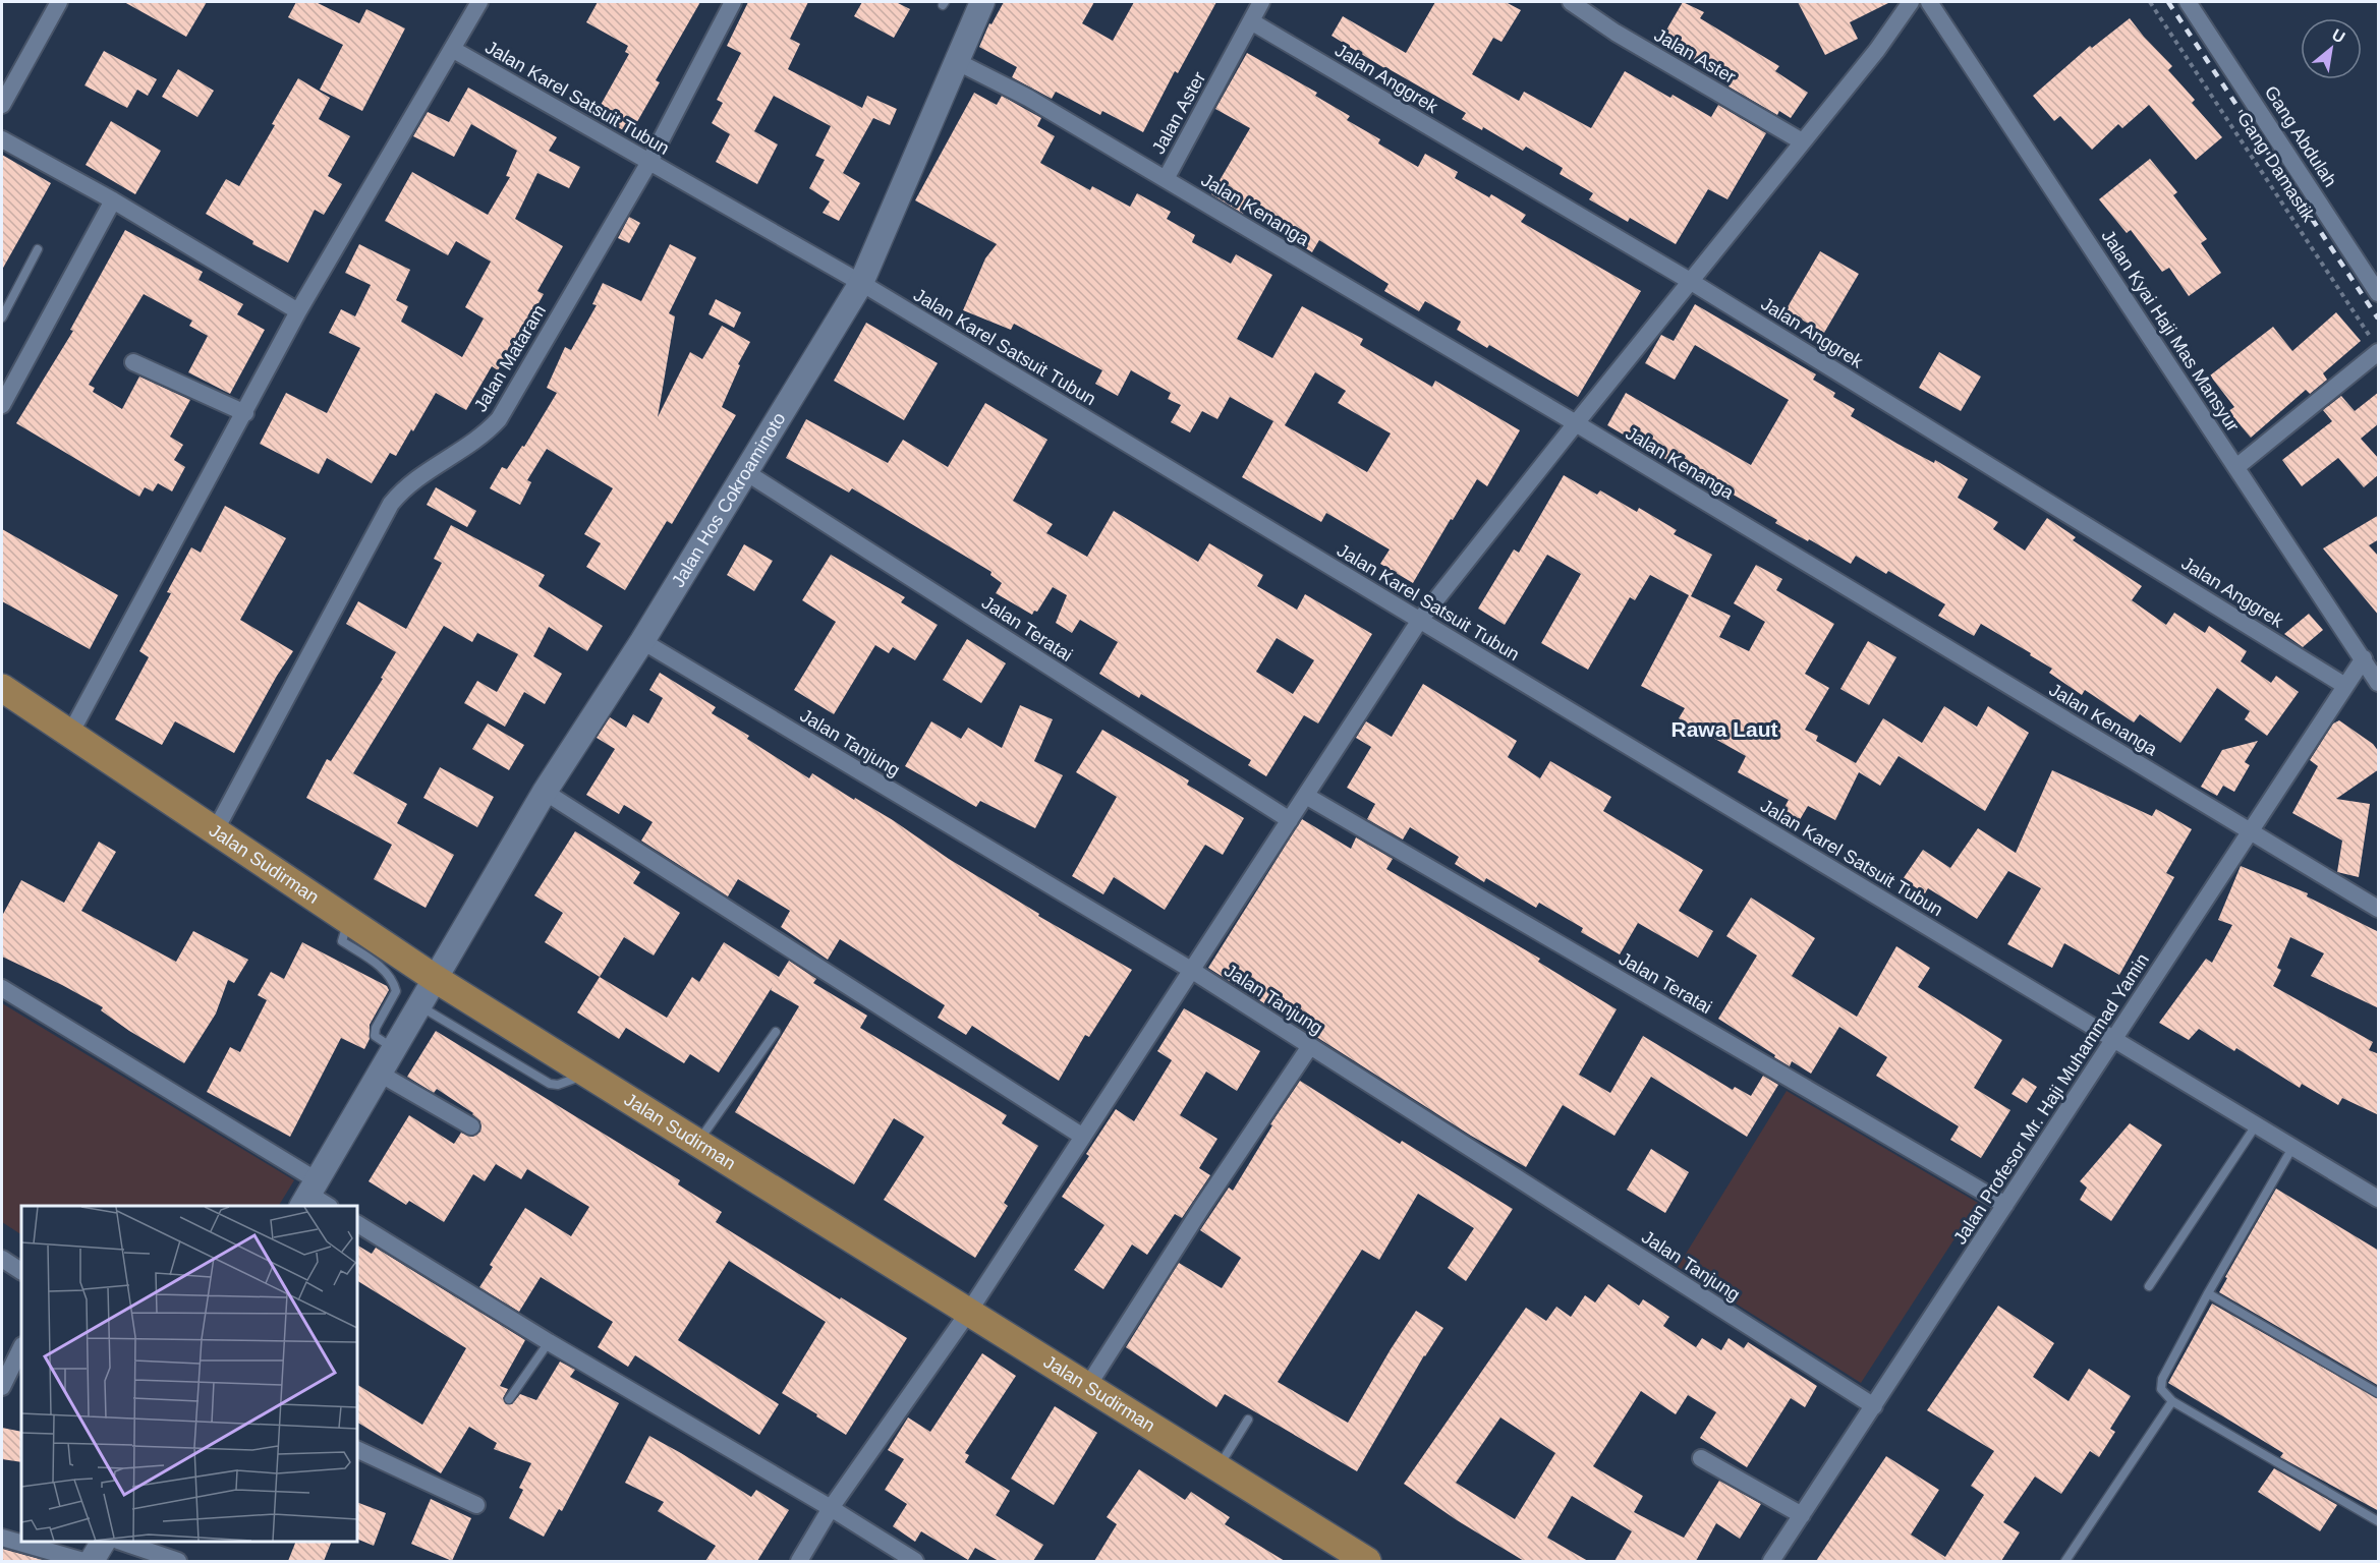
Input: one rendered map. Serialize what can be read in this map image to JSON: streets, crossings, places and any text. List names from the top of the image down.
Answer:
{
  "streets": {
    "main road": ["Jalan Sudirman"],
    "street": [
      "Jalan Aster",
      "Jalan Anggrek",
      "Jalan Karel Satsuit Tubun",
      "Gang Abdulah",
      "Jalan Kenanga",
      "Jalan Kyai Haji Mas Mansyur",
      "Jalan Mataram",
      "Jalan Hos Cokroaminoto",
      "Jalan Teratai",
      "Jalan Tanjung",
      "Jalan Profesor Mr. Haji Muhammad Yamin"
    ],
    "path": ["Gang Damastik"]
  },
  "crossings": [
    ["Jalan Aster", "Jalan Anggrek"],
    ["Jalan Aster", "Jalan Kenanga"],
    ["Jalan Anggrek", "Jalan Profesor Mr. Haji Muhammad Yamin"],
    ["Jalan Karel Satsuit Tubun", "Jalan Mataram"],
    ["Jalan Karel Satsuit Tubun", "Jalan Hos Cokroaminoto"],
    ["Jalan Karel Satsuit Tubun", "Jalan Profesor Mr. Haji Muhammad Yamin"],
    ["Jalan Kenanga", "Jalan Hos Cokroaminoto"],
    ["Jalan Kenanga", "Jalan Profesor Mr. Haji Muhammad Yamin"],
    ["Jalan Kyai Haji Mas Mansyur", "Jalan Profesor Mr. Haji Muhammad Yamin"],
    ["Jalan Mataram", "Jalan Sudirman"],
    ["Jalan Hos Cokroaminoto", "Jalan Teratai"],
    ["Jalan Hos Cokroaminoto", "Jalan Tanjung"],
    ["Jalan Hos Cokroaminoto", "Jalan Sudirman"],
    ["Jalan Teratai", "Jalan Profesor Mr. Haji Muhammad Yamin"],
    ["Jalan Tanjung", "Jalan Profesor Mr. Haji Muhammad Yamin"]
  ],
  "districts": ["Rawa Laut"],
  "north": "top right"
}
